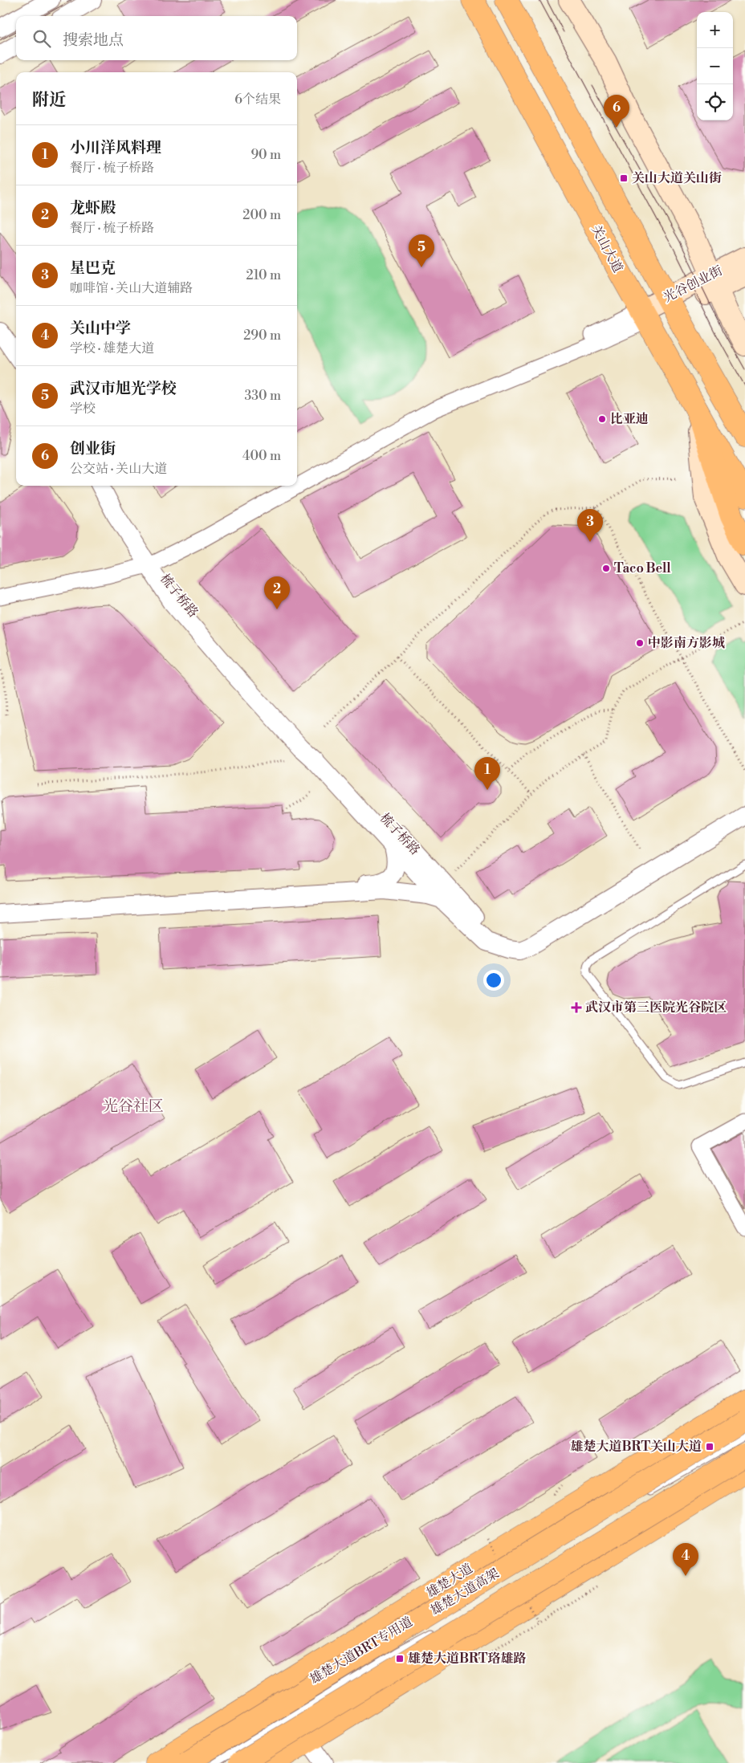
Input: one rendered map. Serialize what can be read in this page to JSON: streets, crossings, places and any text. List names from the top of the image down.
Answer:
{
  "streets": {
    "main road": [
      "关山大道",
      "光谷创业街",
      "雄楚大道",
      "雄楚大道高架"
    ],
    "street": ["梳子桥路"],
    "lane": ["雄楚大道BRT专用道"]
  },
  "crossings": [
    ["关山大道", "光谷创业街"]
  ],
  "districts": ["光谷社区"],
  "places": {
    "transit": ["关山大道关山街", "雄楚大道BRT关山大道", "雄楚大道BRT珞雄路"],
    "other": ["比亚迪", "Taco Bell", "中影南方影城"],
    "health": ["武汉市第三医院光谷院区"]
  },
  "page": {
    "map_buttons": ["+", "−"],
    "search": "搜索地点",
    "heading": ["附近", "6个结果"],
    "pins": [
      "6",
      "5",
      "3",
      "2",
      "1",
      "4"
    ],
    "list": [
      {
        "mark": "1",
        "name": "小川洋风料理",
        "note": "餐厅 · 梳子桥路",
        "value": "90 m"
      },
      {
        "mark": "2",
        "name": "龙虾殿",
        "note": "餐厅 · 梳子桥路",
        "value": "200 m"
      },
      {
        "mark": "3",
        "name": "星巴克",
        "note": "咖啡馆 · 关山大道辅路",
        "value": "210 m"
      },
      {
        "mark": "4",
        "name": "关山中学",
        "note": "学校 · 雄楚大道",
        "value": "290 m"
      },
      {
        "mark": "5",
        "name": "武汉市旭光学校",
        "note": "学校",
        "value": "330 m"
      },
      {
        "mark": "6",
        "name": "创业街",
        "note": "公交站 · 关山大道",
        "value": "400 m"
      }
    ]
  }
}
